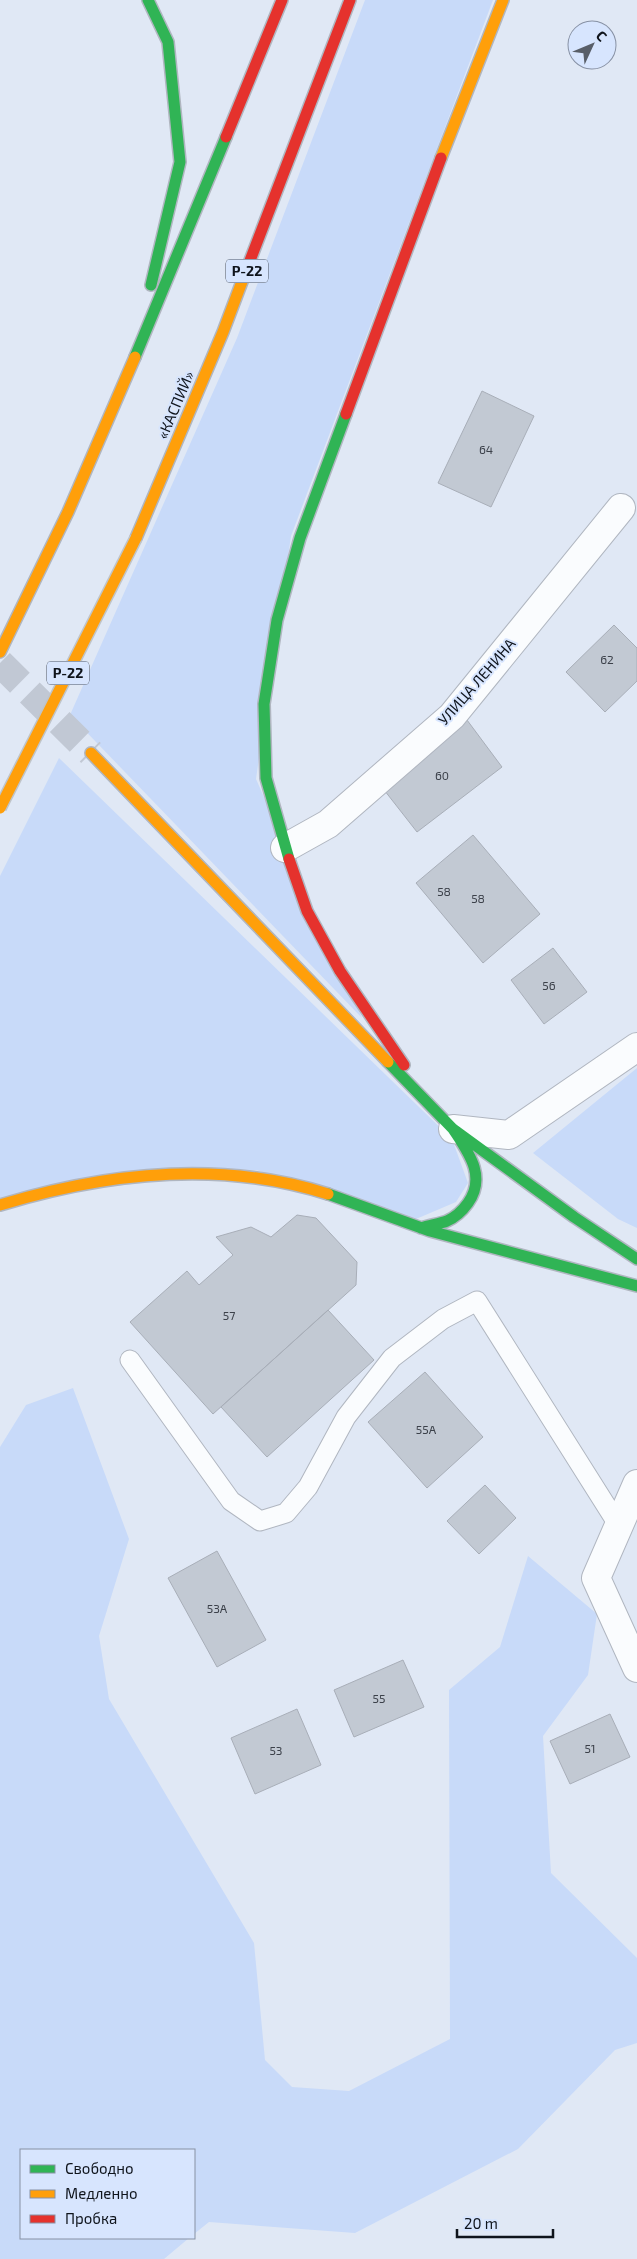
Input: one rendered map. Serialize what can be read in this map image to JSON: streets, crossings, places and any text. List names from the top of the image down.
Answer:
{
  "streets": {
    "main road": ["Р-22", "«КАСПИЙ»"],
    "street": ["УЛИЦА ЛЕНИНА"]
  },
  "house_numbers": [
    "64",
    "62",
    "60",
    "58",
    "58",
    "56",
    "57",
    "55А",
    "53А",
    "55",
    "51",
    "53"
  ],
  "legend": ["Свободно", "Медленно", "Пробка"],
  "scale_bar": "20 m",
  "north": "top right"
}
